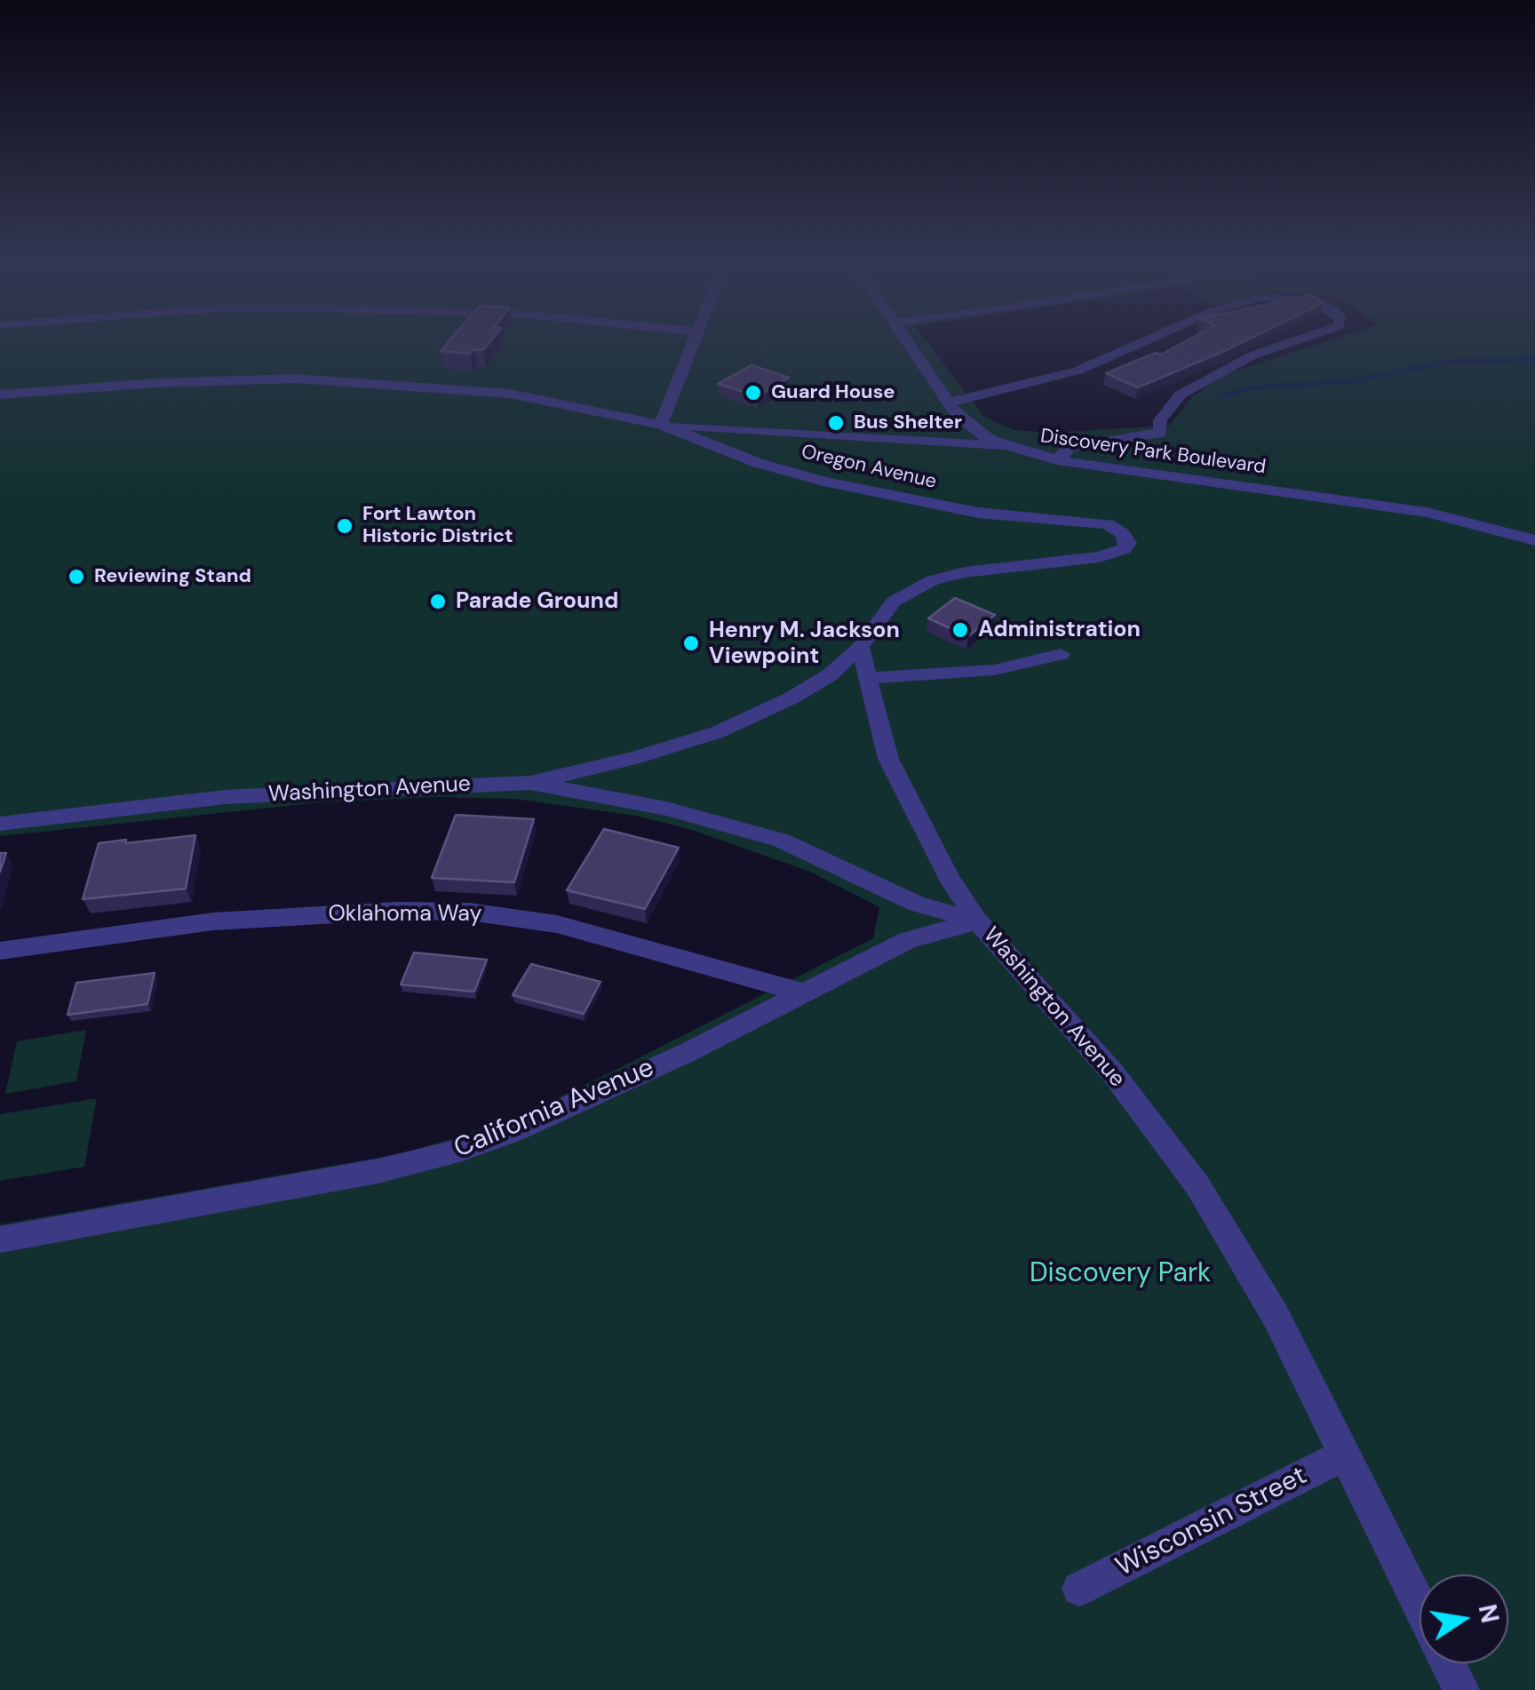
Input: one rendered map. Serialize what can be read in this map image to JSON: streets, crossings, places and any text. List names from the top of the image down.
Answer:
{
  "streets": {
    "street": [
      "Discovery Park Boulevard",
      "Oregon Avenue",
      "Washington Avenue",
      "Oklahoma Way",
      "California Avenue",
      "Wisconsin Street"
    ]
  },
  "crossings": [
    ["Washington Avenue", "California Avenue"],
    ["Washington Avenue", "Wisconsin Street"],
    ["Oklahoma Way", "California Avenue"]
  ],
  "parks": ["Discovery Park"],
  "places": [
    "Guard House",
    "Bus Shelter",
    "Fort Lawton Historic District",
    "Reviewing Stand",
    "Parade Ground",
    "Administration",
    "Henry M. Jackson Viewpoint"
  ],
  "north": "right"
}
